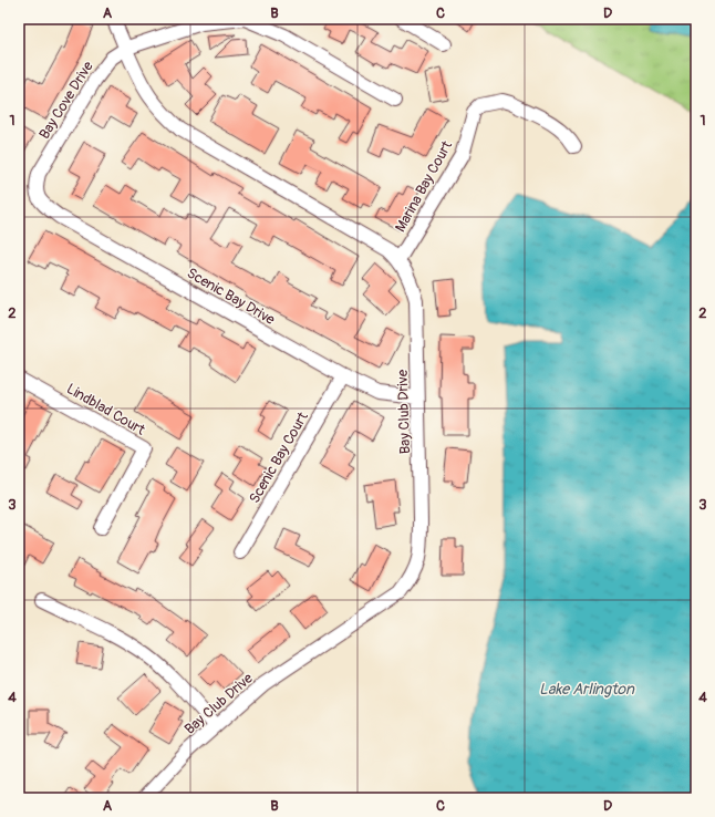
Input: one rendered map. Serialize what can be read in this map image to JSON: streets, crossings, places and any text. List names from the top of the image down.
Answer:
{
  "streets": {
    "street": [
      "Bay Cove Drive",
      "Marina Bay Court",
      "Scenic Bay Drive",
      "Lindblad Court",
      "Bay Club Drive",
      "Scenic Bay Court"
    ]
  },
  "crossings": [
    ["Bay Cove Drive", "Scenic Bay Drive"],
    ["Bay Cove Drive", "Bay Club Drive"],
    ["Marina Bay Court", "Bay Club Drive"],
    ["Scenic Bay Drive", "Bay Club Drive"],
    ["Scenic Bay Drive", "Scenic Bay Court"]
  ],
  "water": ["Lake Arlington"],
  "grid": {
    "columns": [
      "A",
      "B",
      "C",
      "D"
    ],
    "rows": [
      "1",
      "2",
      "3",
      "4"
    ]
  }
}
